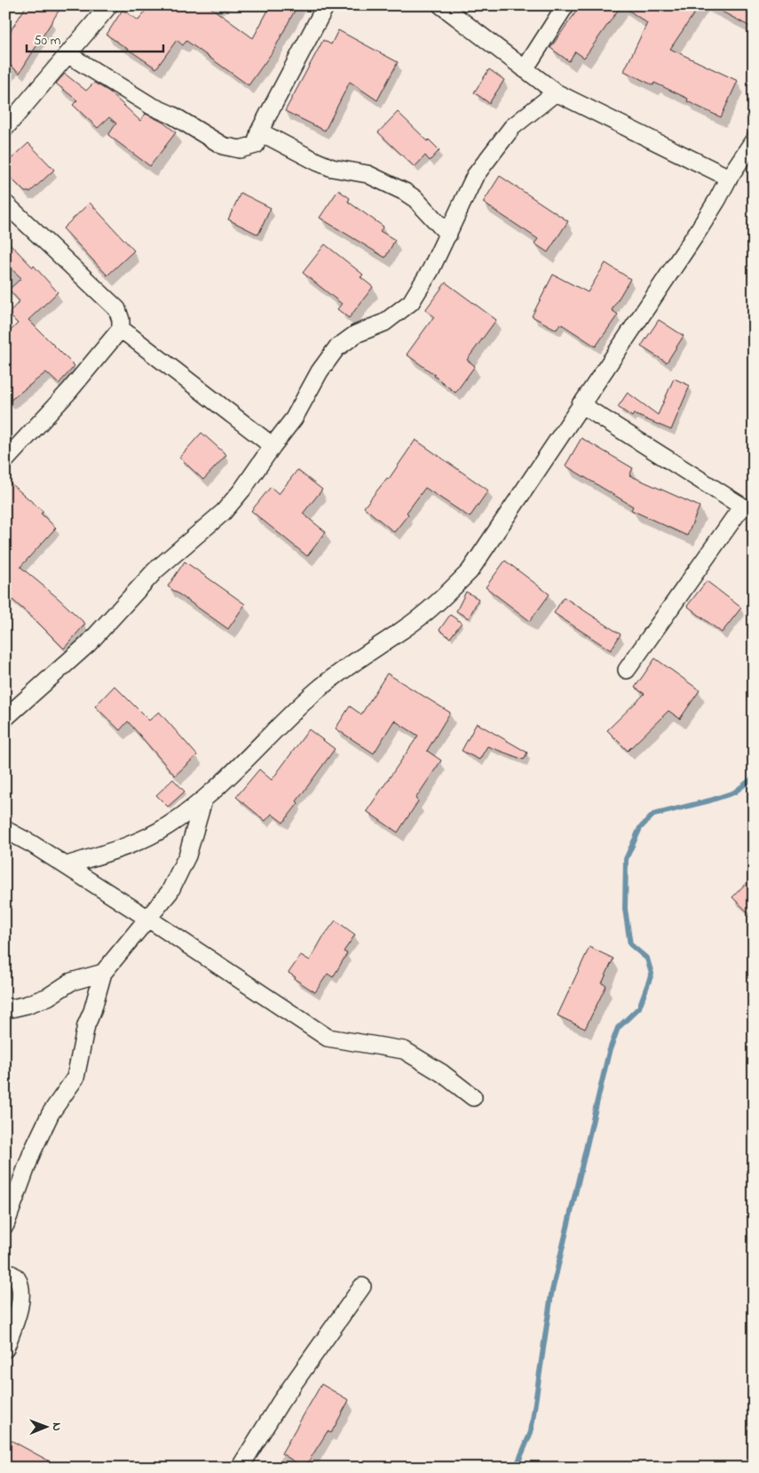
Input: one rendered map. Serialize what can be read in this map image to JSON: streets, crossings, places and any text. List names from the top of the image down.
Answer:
{
  "scale_bar": "50 m",
  "north": "right"
}
